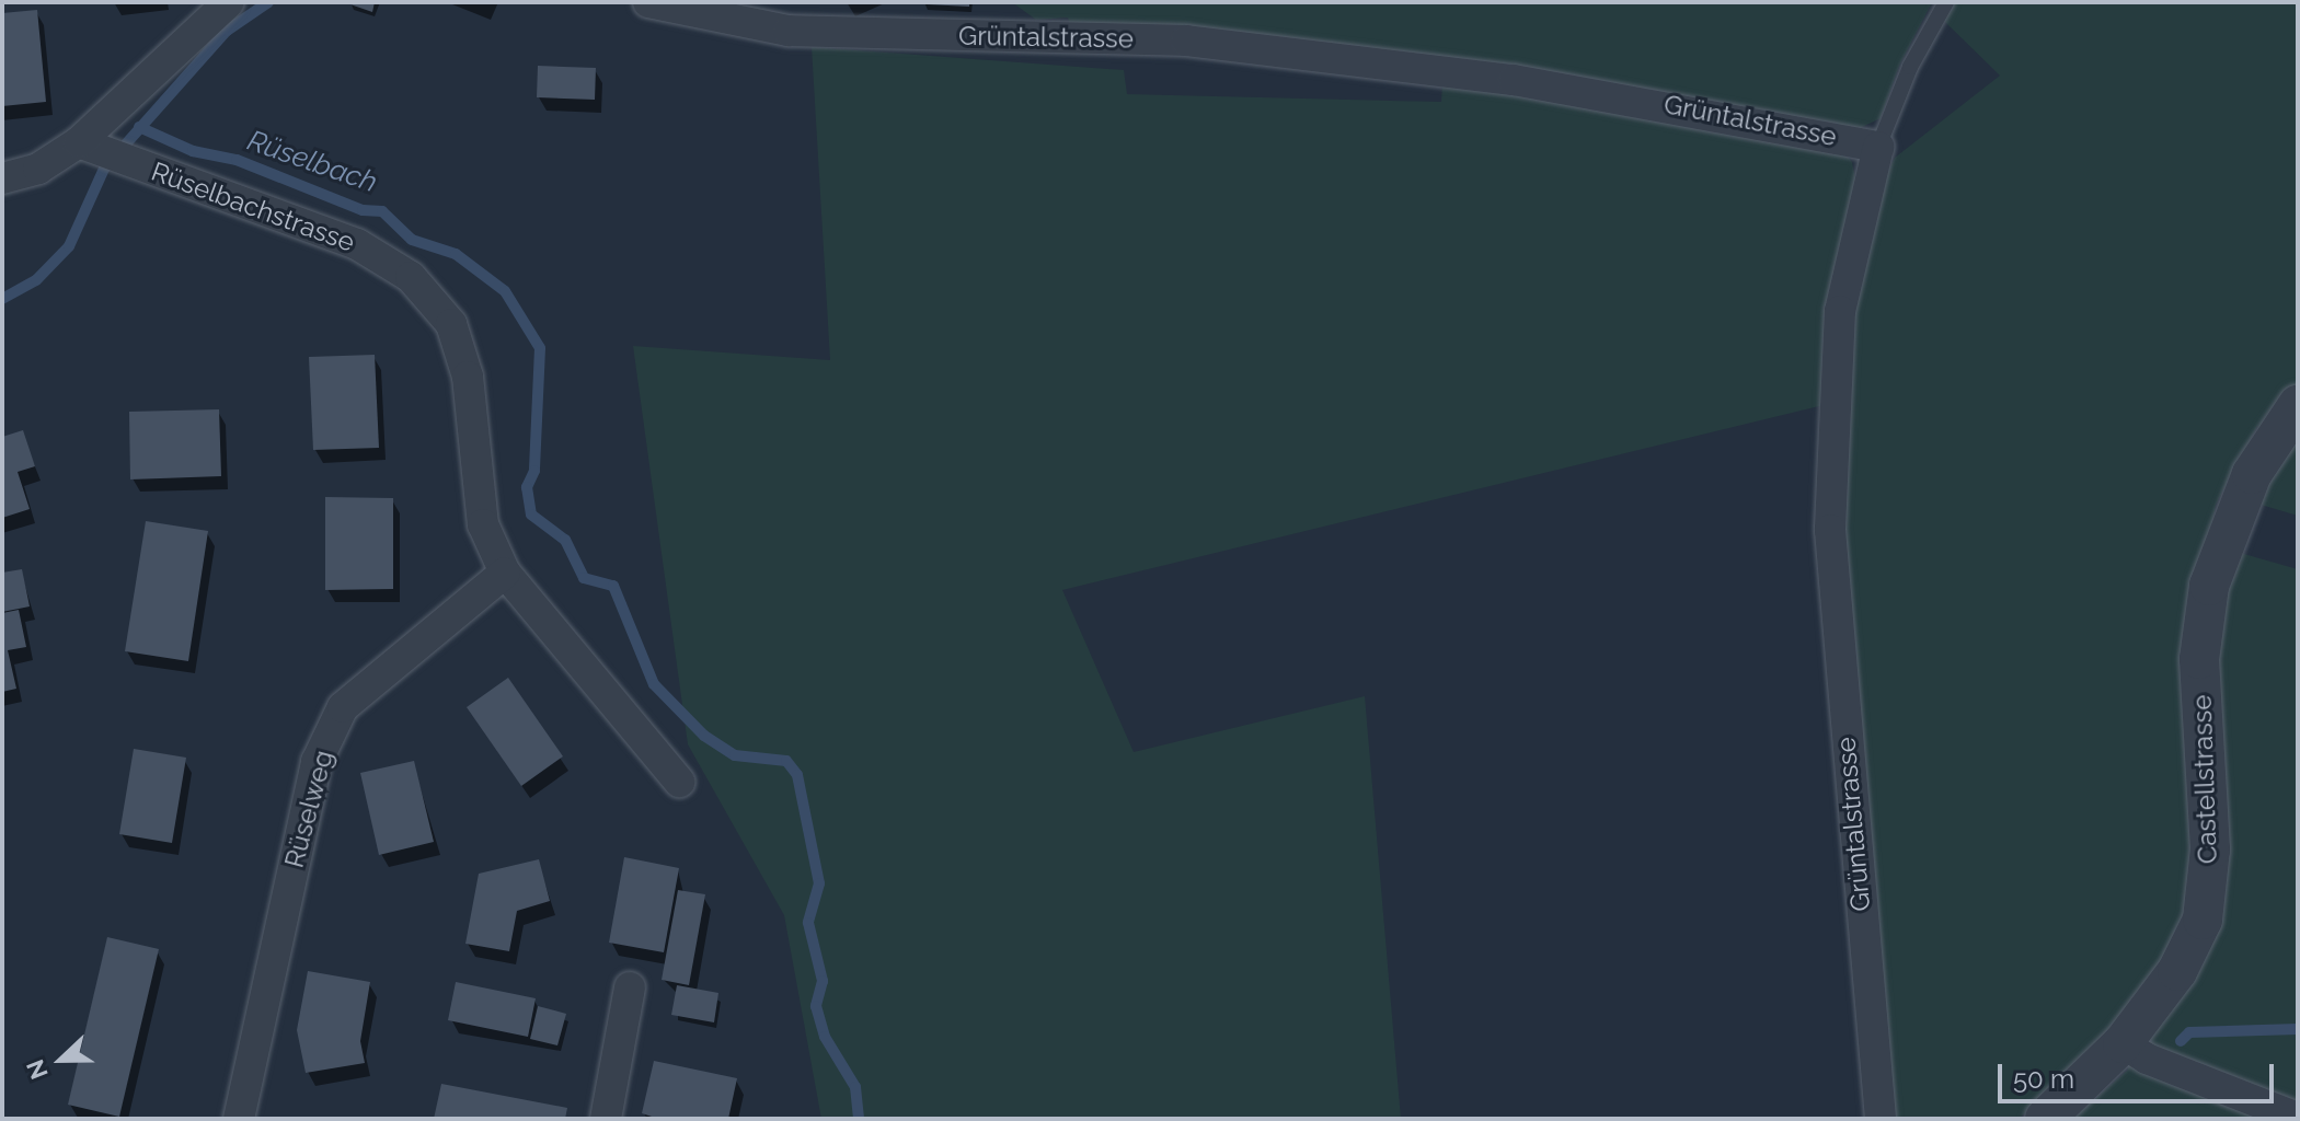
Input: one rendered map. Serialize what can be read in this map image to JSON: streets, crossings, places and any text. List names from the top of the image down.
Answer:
{
  "streets": {
    "street": [
      "Grüntalstrasse",
      "Rüselbachstrasse",
      "Castellstrasse",
      "Rüselweg"
    ]
  },
  "crossings": [
    ["Rüselbachstrasse", "Rüselweg"]
  ],
  "water": ["Rüselbach"],
  "scale_bar": "50 m",
  "north": "left"
}
